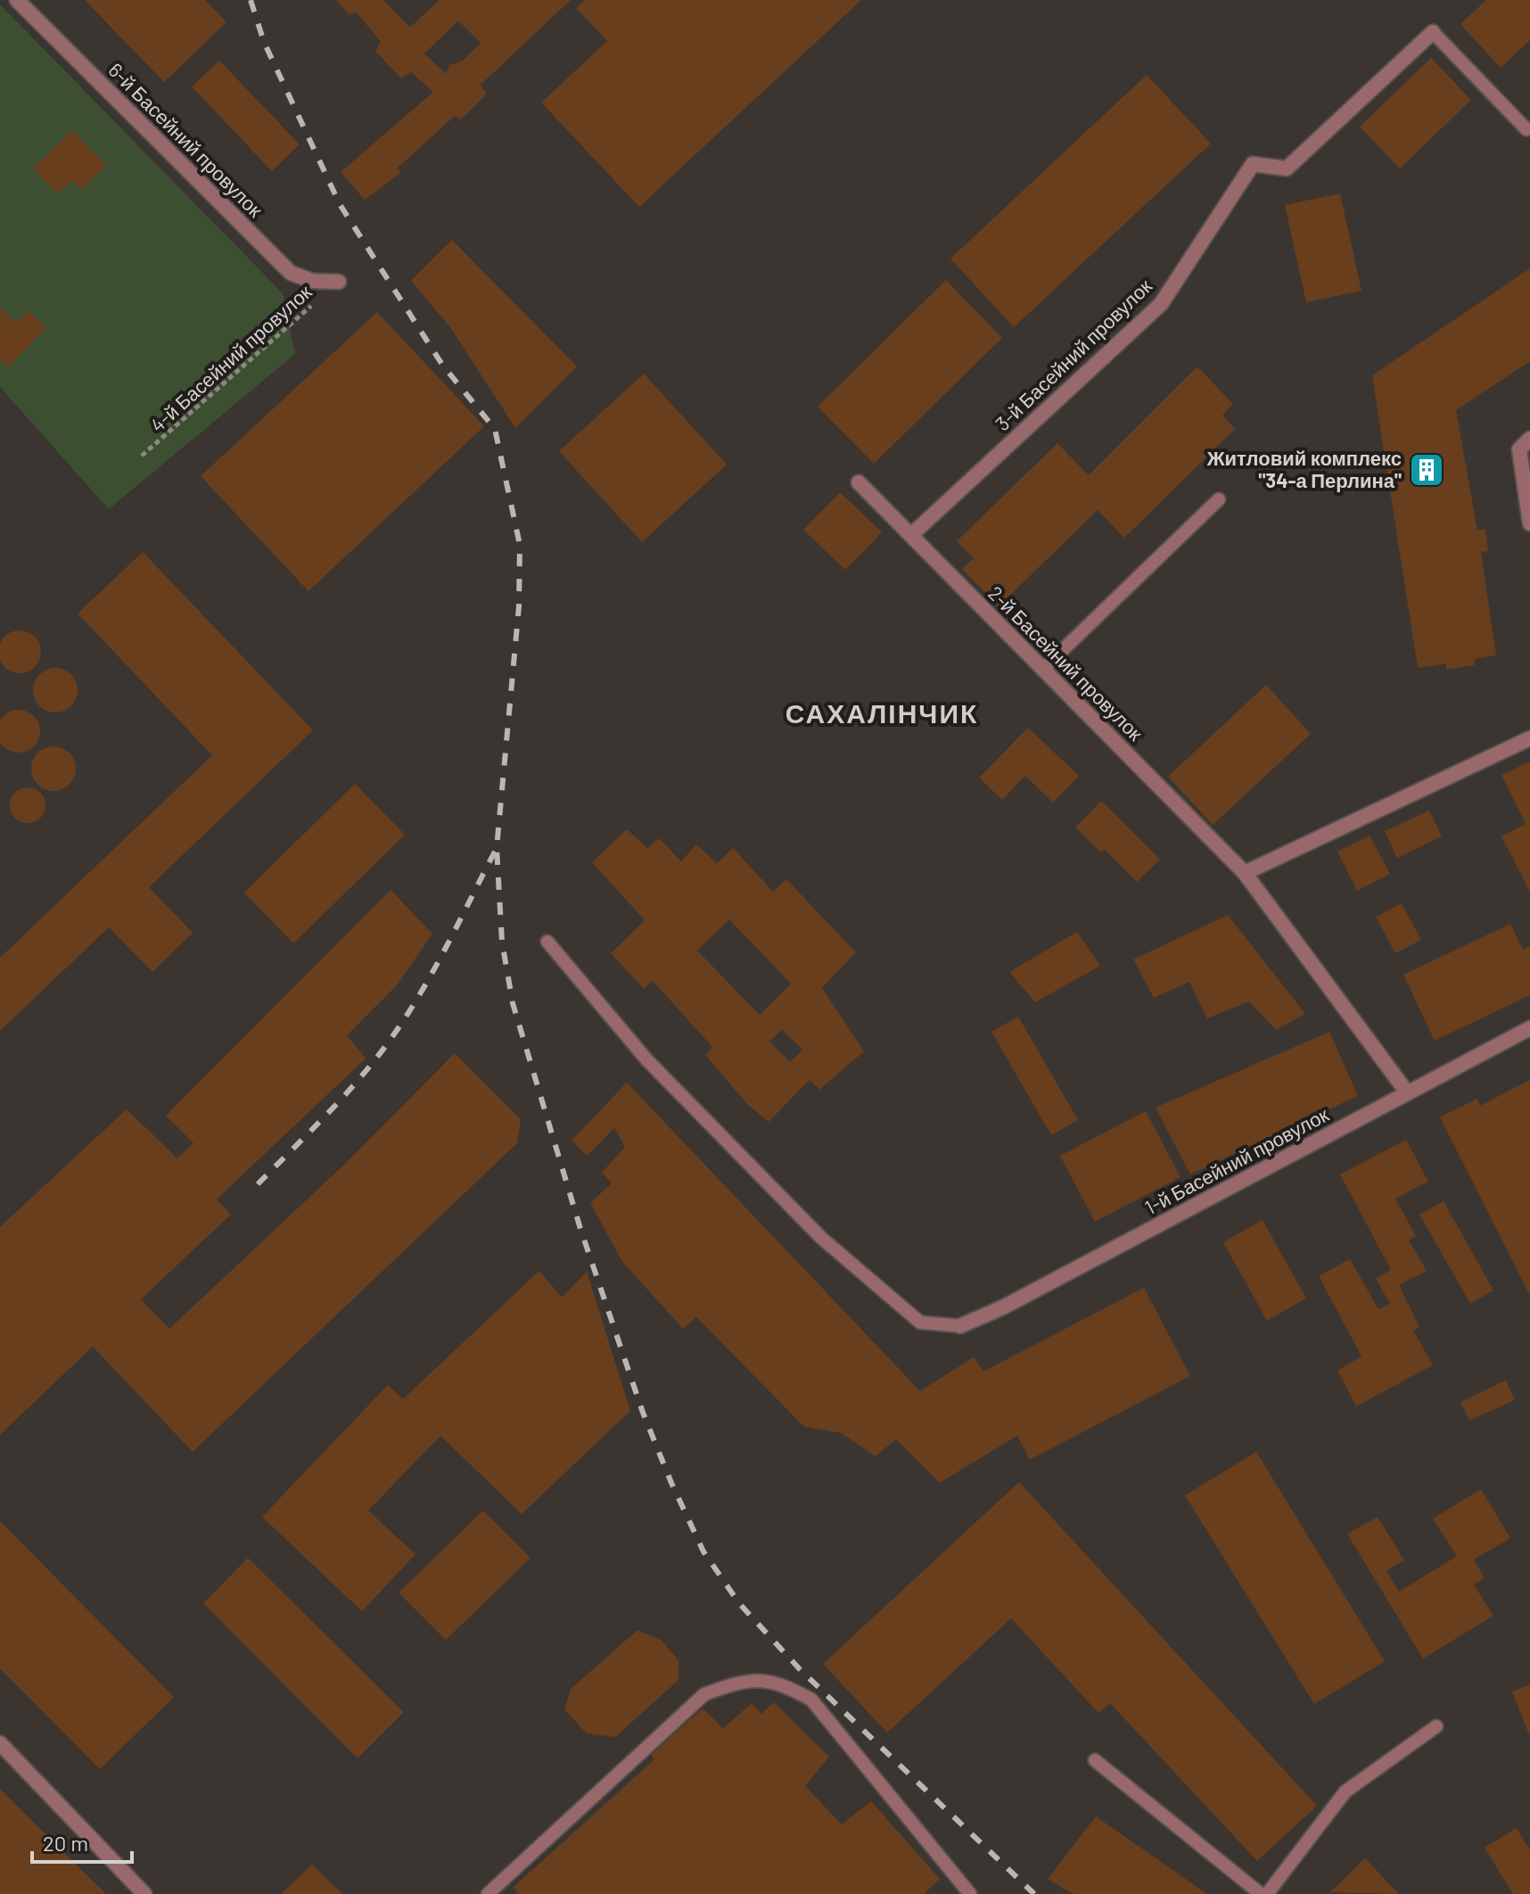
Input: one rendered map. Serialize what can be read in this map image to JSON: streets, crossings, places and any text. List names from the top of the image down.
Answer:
{
  "streets": {
    "street": [
      "6-й Басейний провулок",
      "3-й Басейний провулок",
      "2-й Басейний провулок",
      "1-й Басейний провулок"
    ],
    "path": ["4-й Басейний провулок"]
  },
  "crossings": [
    ["6-й Басейний провулок", "4-й Басейний провулок"],
    ["3-й Басейний провулок", "2-й Басейний провулок"],
    ["2-й Басейний провулок", "1-й Басейний провулок"]
  ],
  "districts": ["САХАЛІНЧИК"],
  "places": {
    "building": ["Житловий комплекс \"34-а Перлина\""]
  },
  "scale_bar": "20 m"
}
